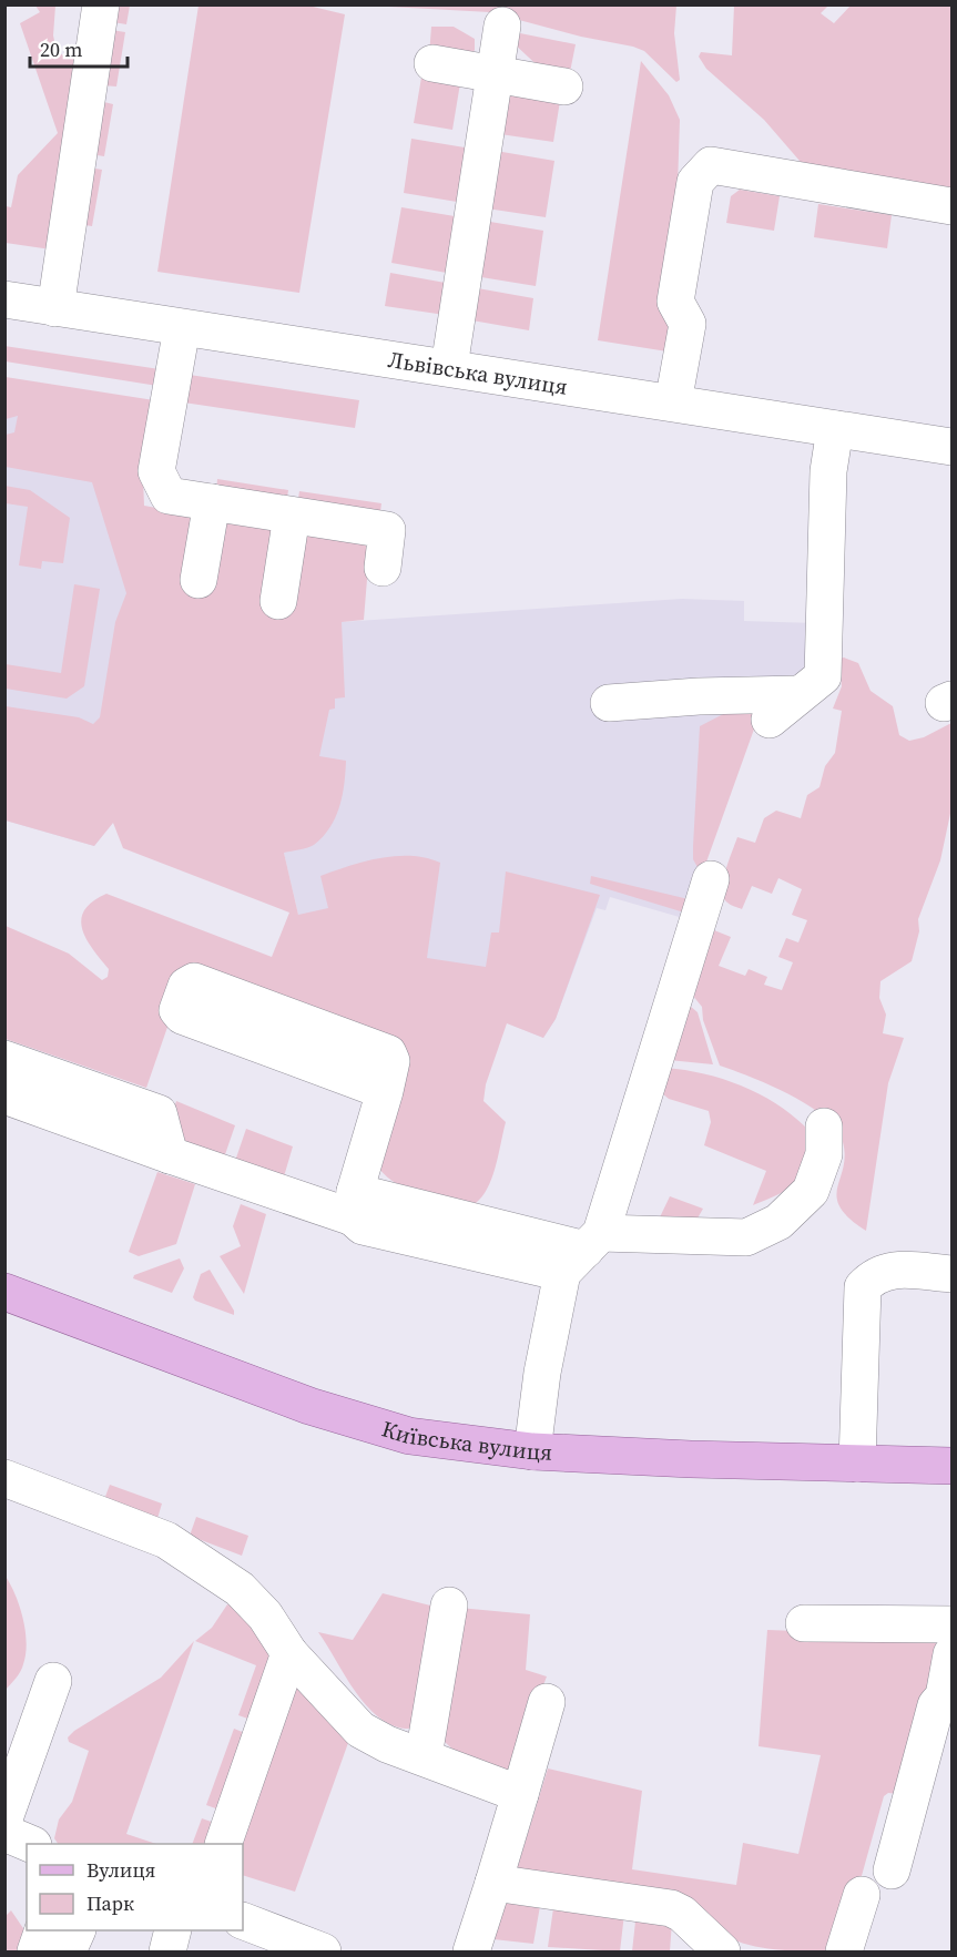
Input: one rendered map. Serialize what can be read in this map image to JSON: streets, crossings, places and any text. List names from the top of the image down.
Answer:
{
  "streets": {
    "main road": ["Київська вулиця"],
    "street": ["Львівська вулиця"]
  },
  "legend": ["Вулиця", "Парк"],
  "scale_bar": "20 m"
}
